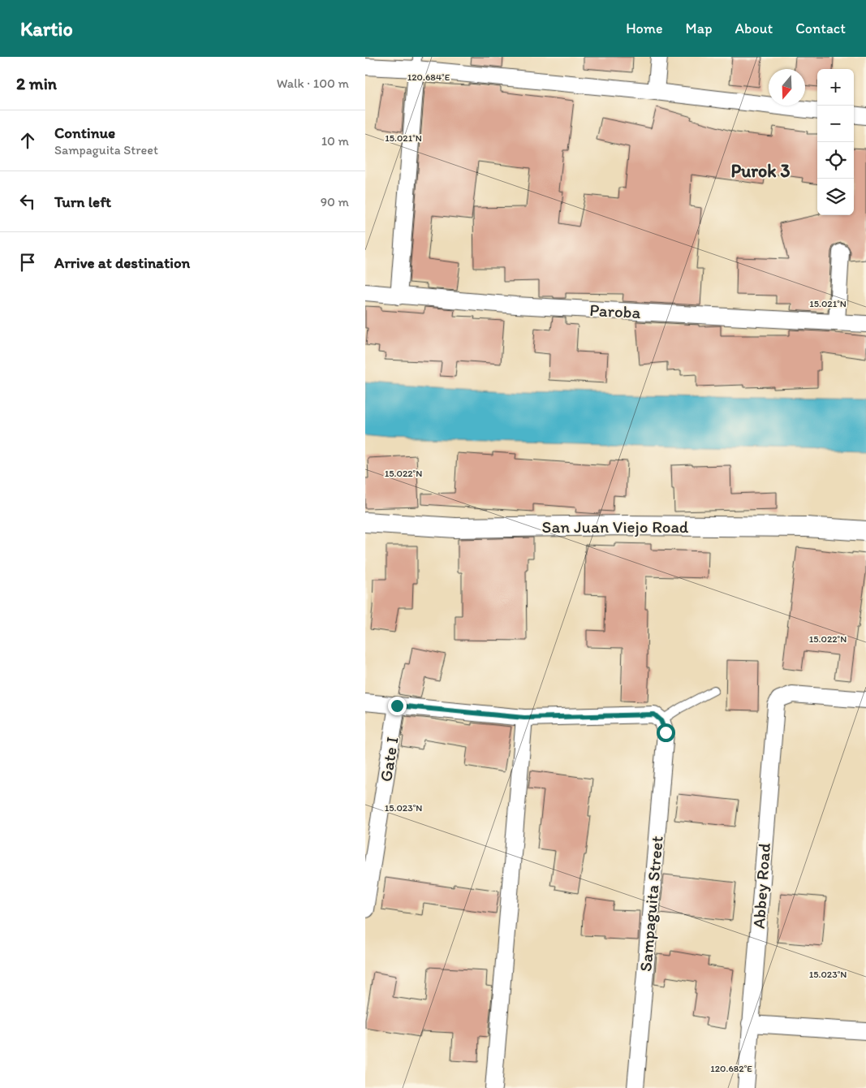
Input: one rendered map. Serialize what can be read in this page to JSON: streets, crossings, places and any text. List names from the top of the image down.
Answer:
{
  "streets": {
    "street": [
      "Paroba",
      "San Juan Viejo Road",
      "Gate I",
      "Abbey Road",
      "Sampaguita Street"
    ]
  },
  "districts": ["Purok 3"],
  "north": "bottom",
  "page": {
    "header": "Kartio",
    "nav": [
      "Home",
      "Map",
      "About",
      "Contact"
    ],
    "heading": ["2 min", "Walk · 100 m"],
    "map_buttons": ["+", "−"],
    "list": [
      ["Continue", "Sampaguita Street", "10 m"],
      ["Turn left", "90 m"],
      "Arrive at destination"
    ]
  },
  "coordinates": [
    "120.684°E",
    "15.021°N",
    "15.022°N",
    "15.023°N",
    "120.682°E"
  ]
}
